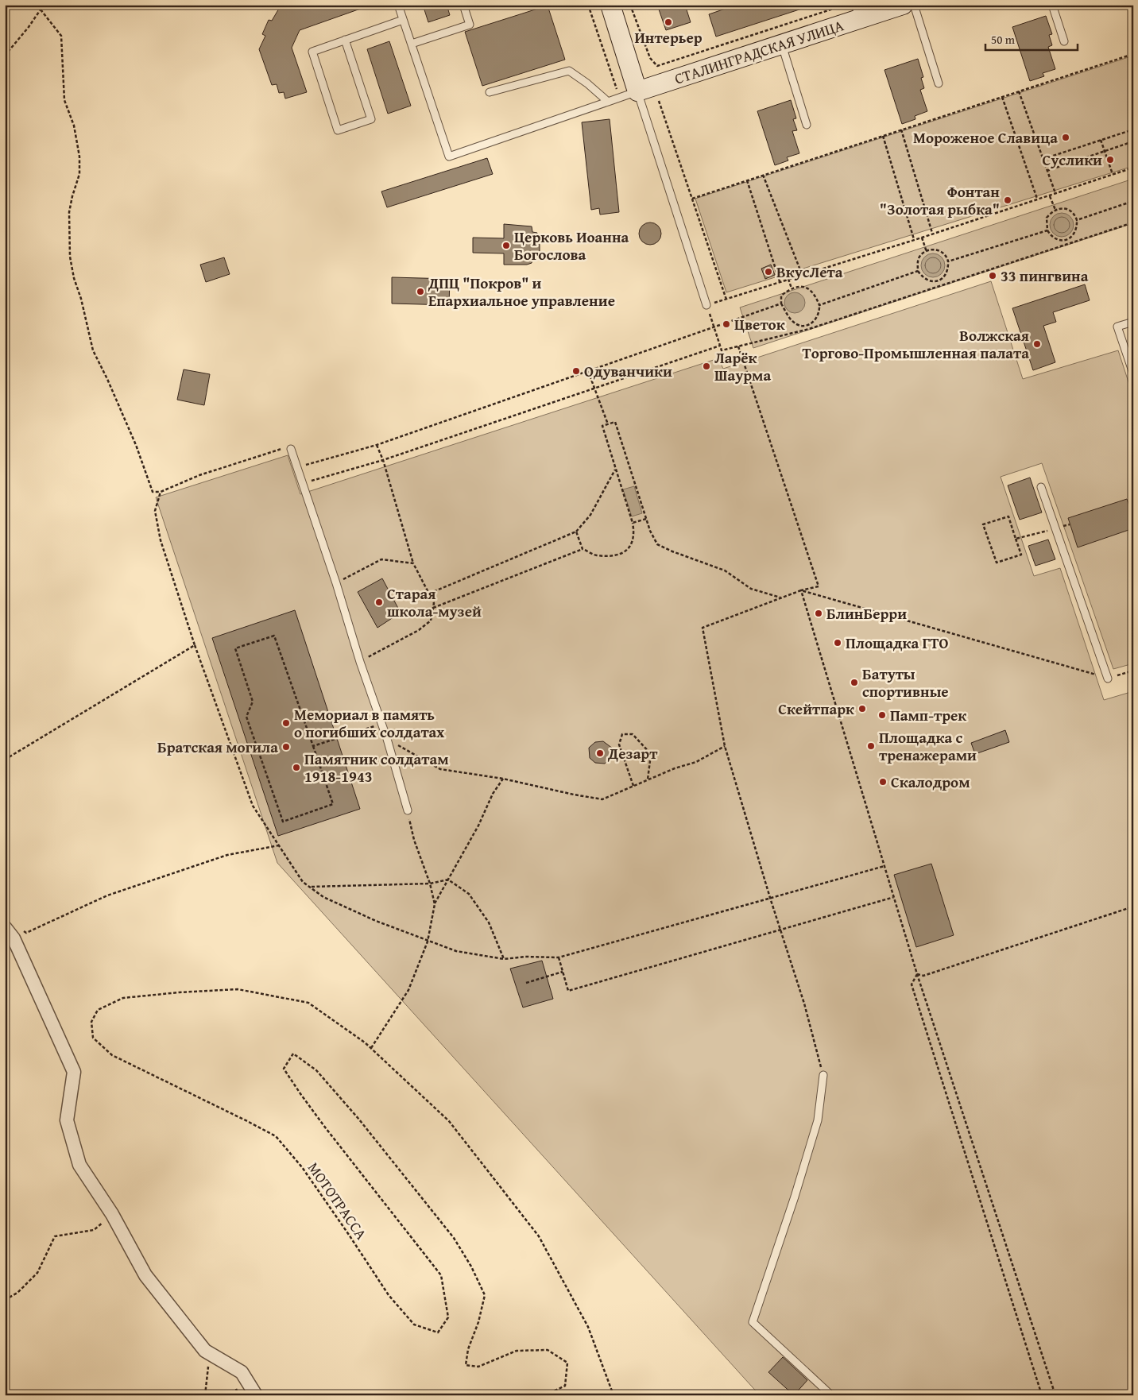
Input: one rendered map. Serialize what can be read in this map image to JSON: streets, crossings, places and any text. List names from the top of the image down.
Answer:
{
  "streets": {
    "street": ["СТАЛИНГРАДСКАЯ УЛИЦА"],
    "path": ["МОТОТРАССА"]
  },
  "places": [
    "Интерьер",
    "Мороженое Славица",
    "Суслики",
    "Фонтан \"Золотая рыбка\"",
    "Церковь Иоанна Богослова",
    "ВкусЛета",
    "33 пингвина",
    "ДПЦ \"Покров\" и Епархиальное управление",
    "Цветок",
    "Волжская Торгово-Промышленная палата",
    "Ларёк Шаурма",
    "Одуванчики",
    "Старая школа-музей",
    "БлинБерри",
    "Площадка ГТО",
    "Батуты спортивные",
    "Скейтпарк",
    "Памп-трек",
    "Мемориал в память о погибших солдатах",
    "Площадка с тренажерами",
    "Братская могила",
    "Дезарт",
    "Памятник солдатам 1918-1943",
    "Скалодром"
  ],
  "scale_bar": "50 m"
}
